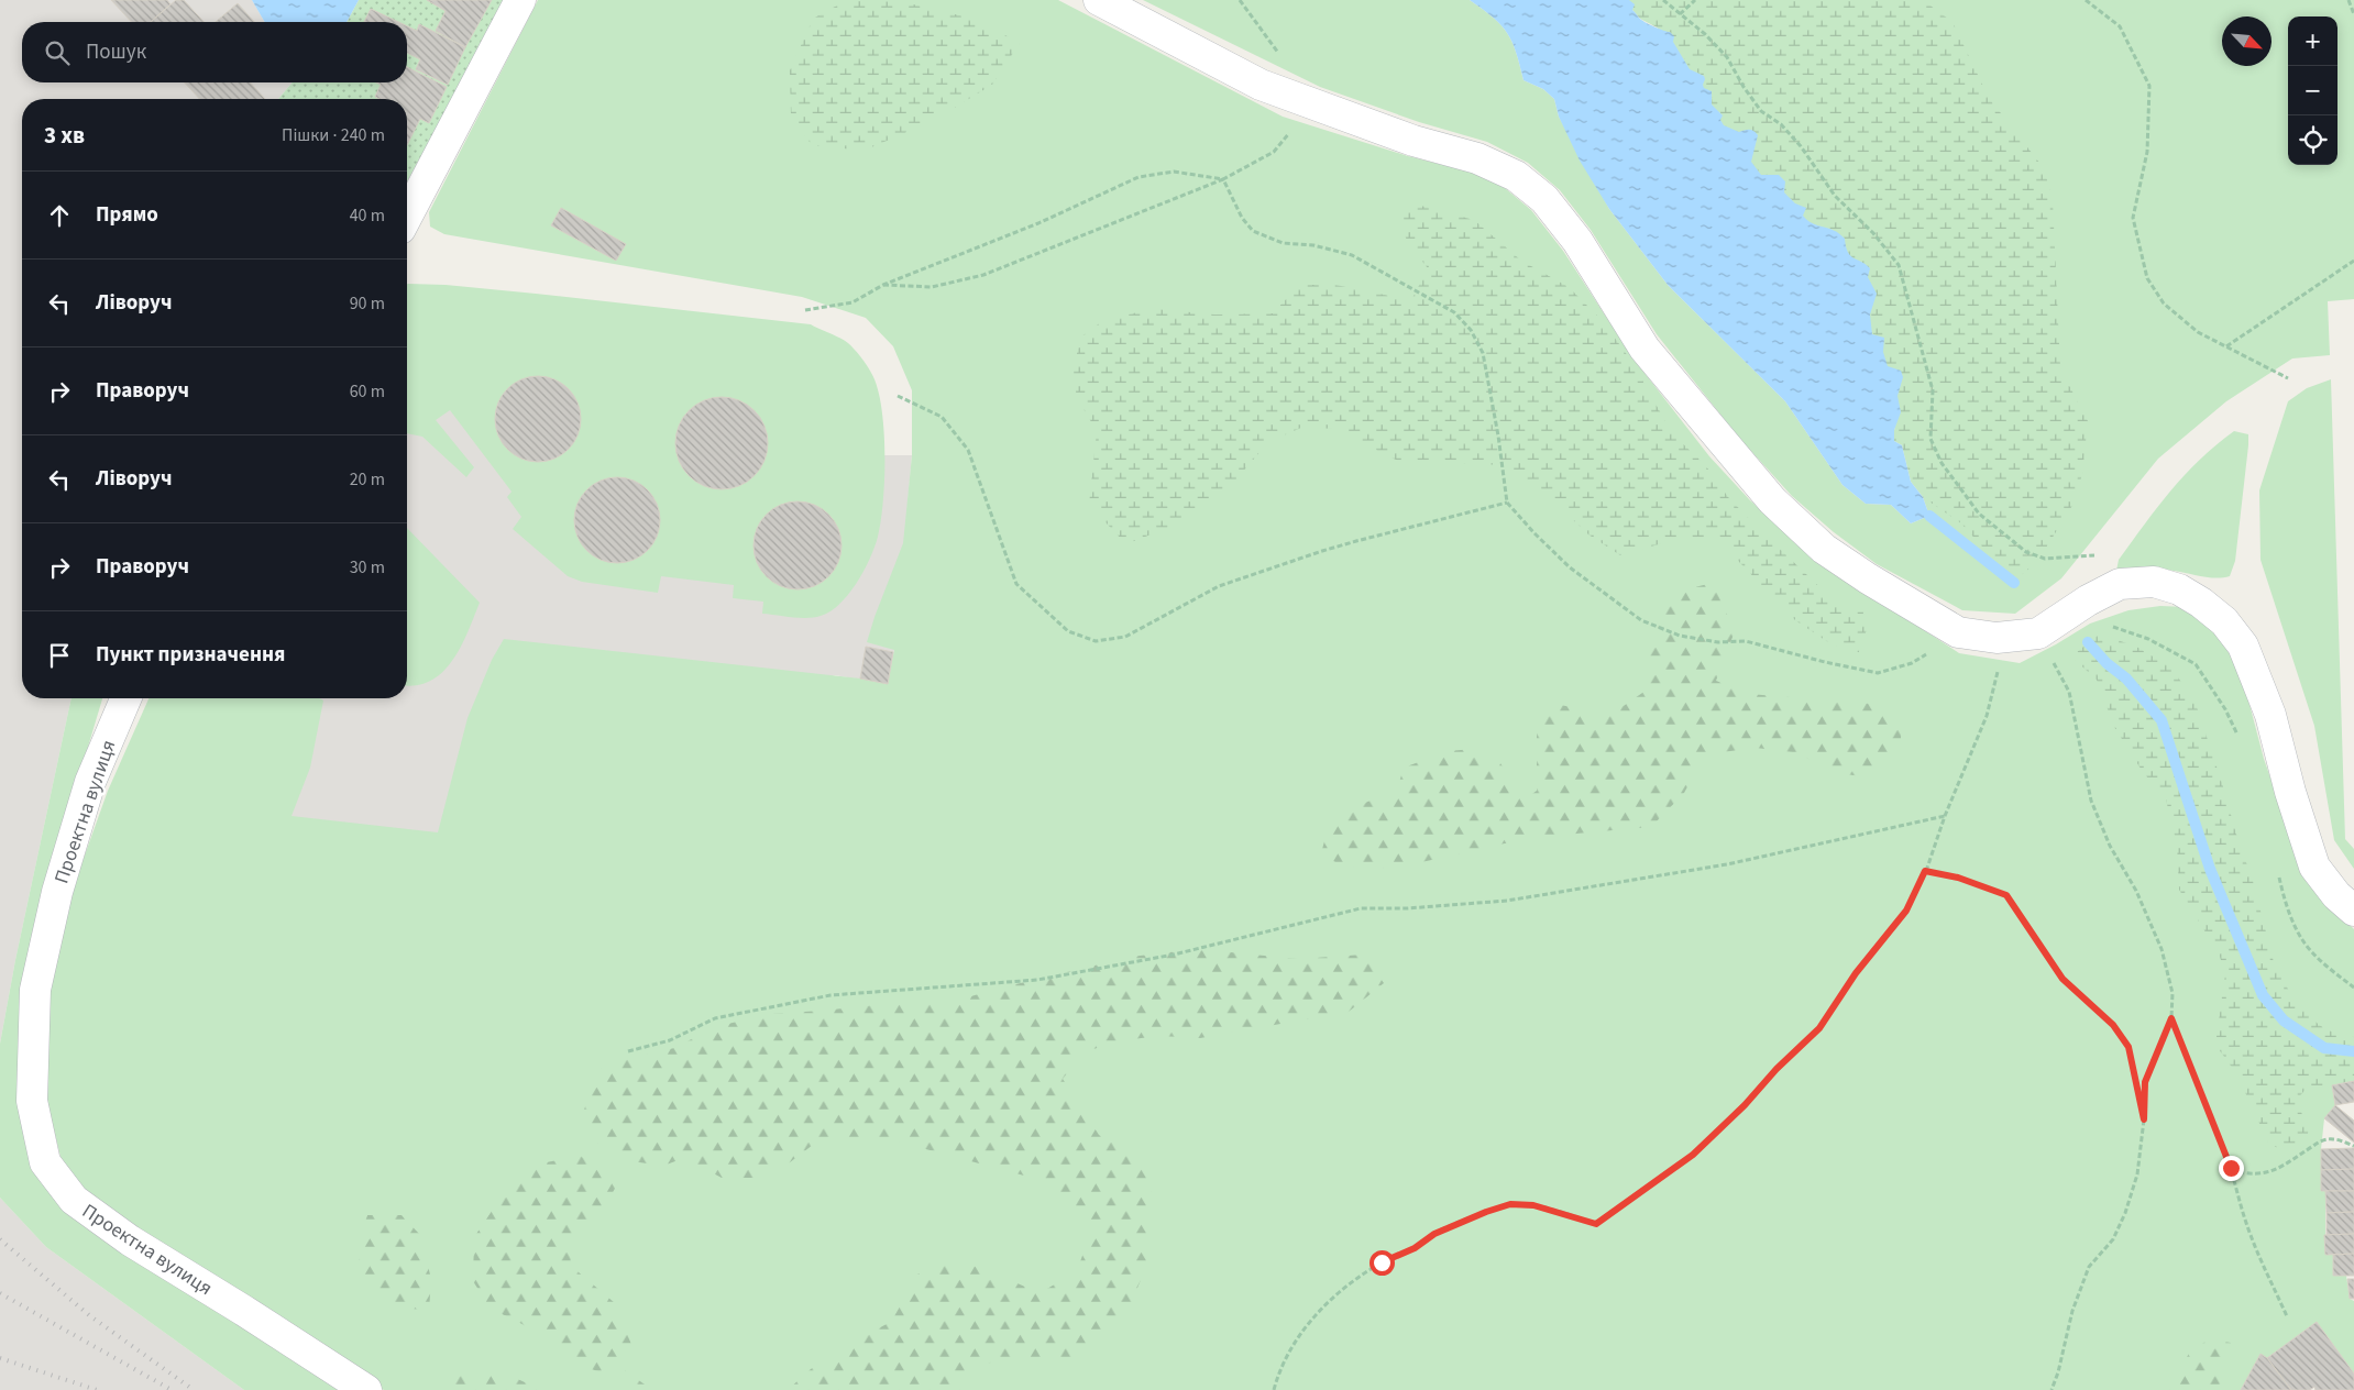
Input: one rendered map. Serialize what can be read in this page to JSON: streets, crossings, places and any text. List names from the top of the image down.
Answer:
{
  "streets": {
    "lane": ["Проектна вулиця"]
  },
  "north": "bottom right",
  "page": {
    "map_buttons": ["+", "−"],
    "search": "Пошук",
    "heading": ["3 хв", "Пішки · 240 m"],
    "list": [
      ["Прямо", "40 m"],
      ["Ліворуч", "90 m"],
      ["Праворуч", "60 m"],
      ["Ліворуч", "20 m"],
      ["Праворуч", "30 m"],
      "Пункт призначення"
    ]
  }
}
